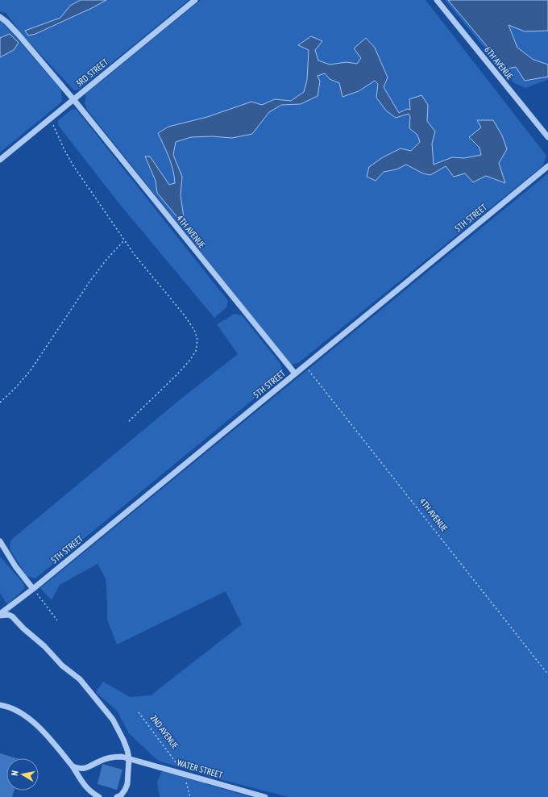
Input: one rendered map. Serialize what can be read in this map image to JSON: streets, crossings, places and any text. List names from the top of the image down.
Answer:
{
  "streets": {
    "street": [
      "6TH AVENUE",
      "3RD STREET",
      "5TH STREET",
      "4TH AVENUE",
      "WATER STREET"
    ],
    "path": ["2ND AVENUE"]
  },
  "crossings": [
    ["3RD STREET", "4TH AVENUE"],
    ["5TH STREET", "4TH AVENUE"],
    ["2ND AVENUE", "WATER STREET"]
  ],
  "north": "left"
}
